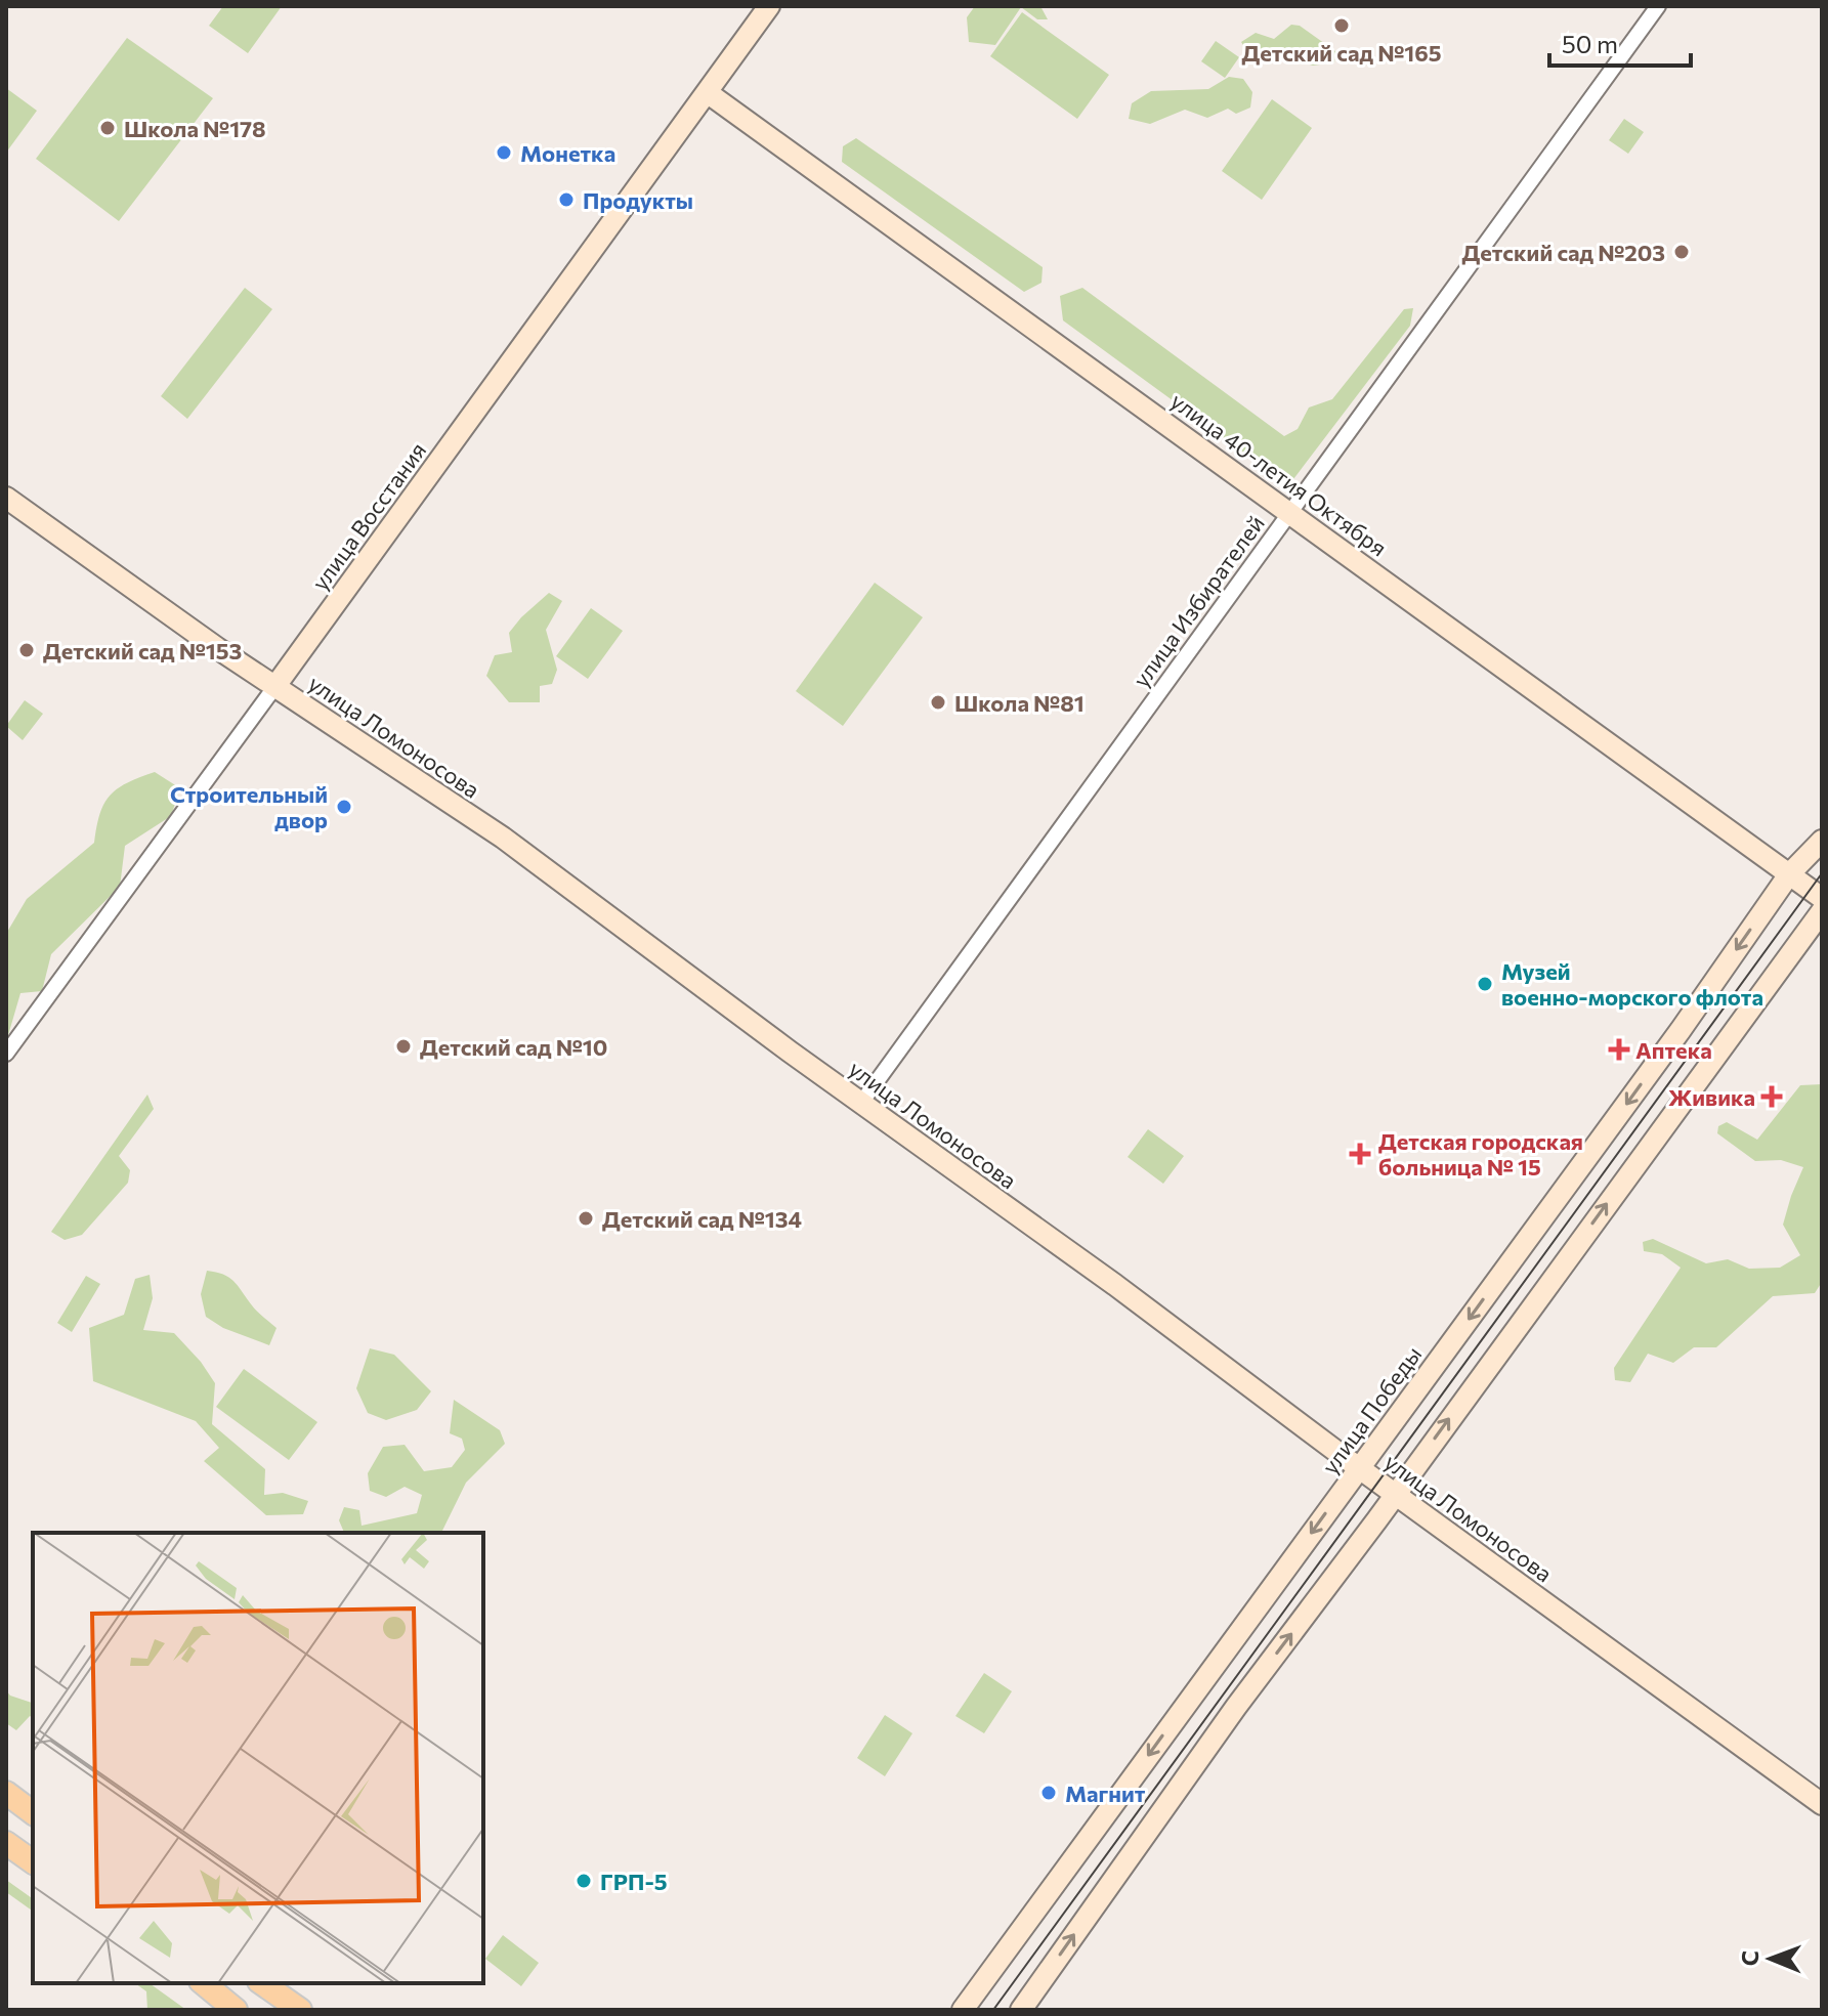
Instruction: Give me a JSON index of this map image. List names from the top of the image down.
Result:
{
  "streets": {
    "main road": [
      "улица 40-летия Октября",
      "улица Восстания",
      "улица Ломоносова",
      "улица Победы"
    ],
    "street": ["улица Избирателей"]
  },
  "crossings": [
    ["улица 40-летия Октября", "улица Восстания"],
    ["улица 40-летия Октября", "улица Избирателей"],
    ["улица 40-летия Октября", "улица Победы"],
    ["улица Восстания", "улица Ломоносова"],
    ["улица Избирателей", "улица Ломоносова"],
    ["улица Ломоносова", "улица Победы"]
  ],
  "places": {
    "other": [
      "Детский сад №165",
      "Школа №178",
      "Монетка",
      "Продукты",
      "Детский сад №203",
      "Детский сад №153",
      "Школа №81",
      "Строительный двор",
      "Музей военно-морского флота",
      "Детский сад №10",
      "Детский сад №134",
      "Магнит",
      "ГРП-5"
    ],
    "health": ["Аптека", "Живика", "Детская городская больница № 15"]
  },
  "scale_bar": "50 m",
  "north": "left"
}
